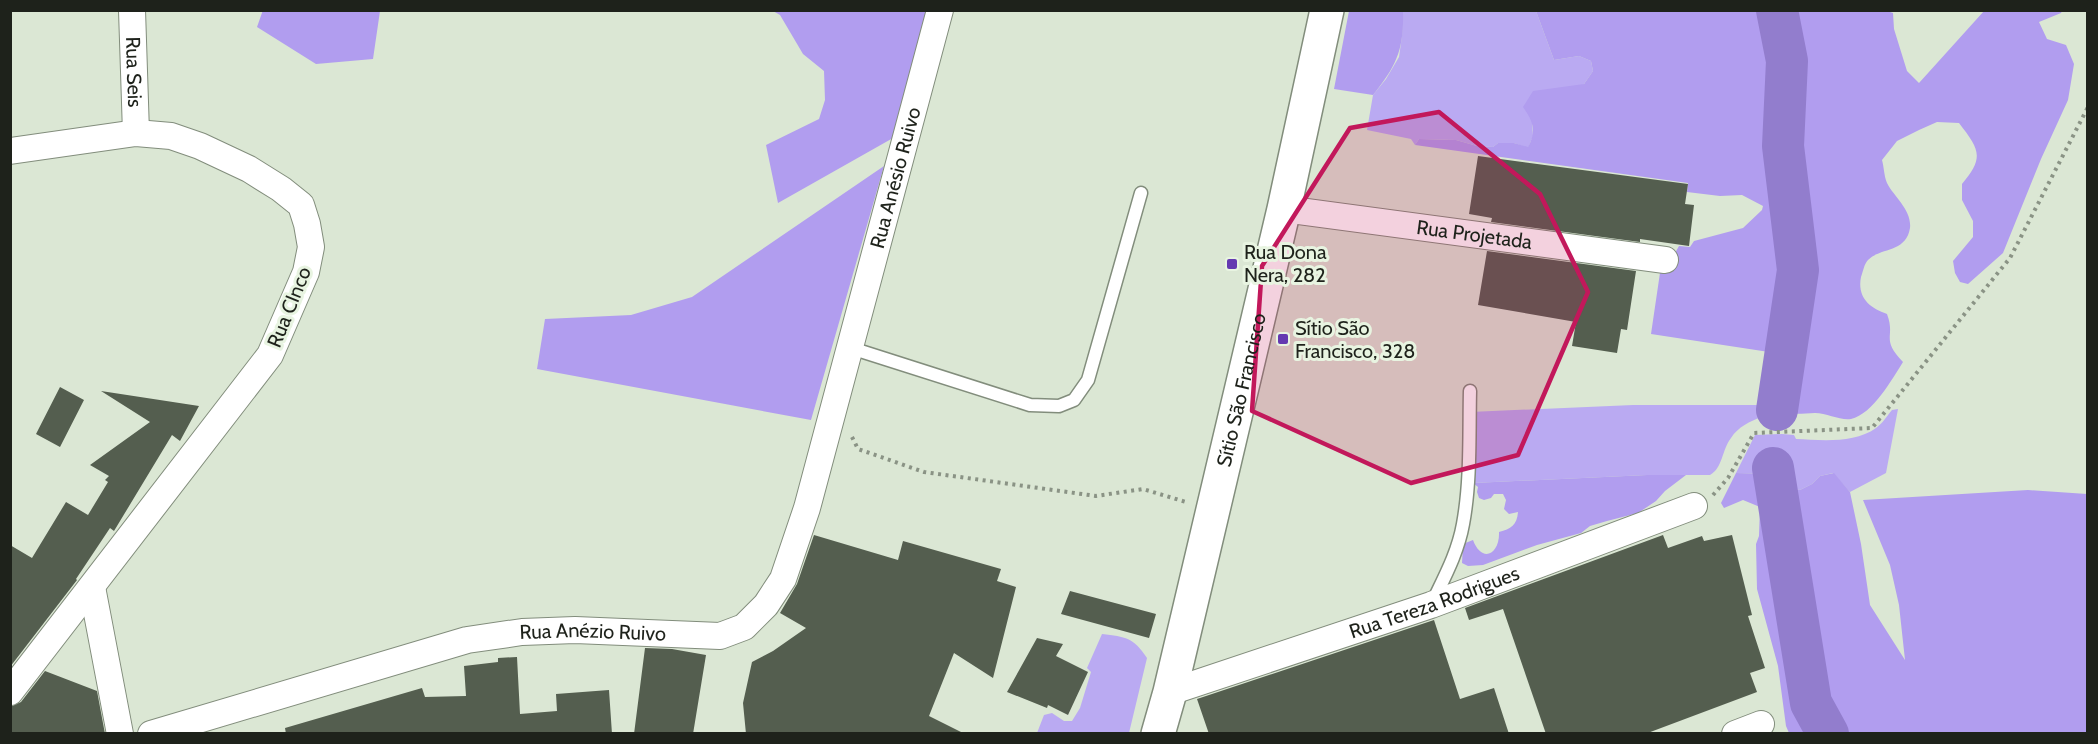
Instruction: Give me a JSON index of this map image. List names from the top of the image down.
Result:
{
  "streets": {
    "street": [
      "Rua Seis",
      "Rua Anésio Ruivo",
      "Rua Projetada",
      "Rua CInco",
      "Sítio São Francisco",
      "Rua Tereza Rodrigues",
      "Rua Anézio Ruivo"
    ]
  },
  "crossings": [
    ["Rua Seis", "Rua CInco"],
    ["Rua Anésio Ruivo", "Rua Anézio Ruivo"],
    ["Rua Projetada", "Sítio São Francisco"],
    ["Sítio São Francisco", "Rua Tereza Rodrigues"]
  ],
  "places": {
    "transit": ["Rua Dona Nera, 282", "Sítio São Francisco, 328"]
  }
}
